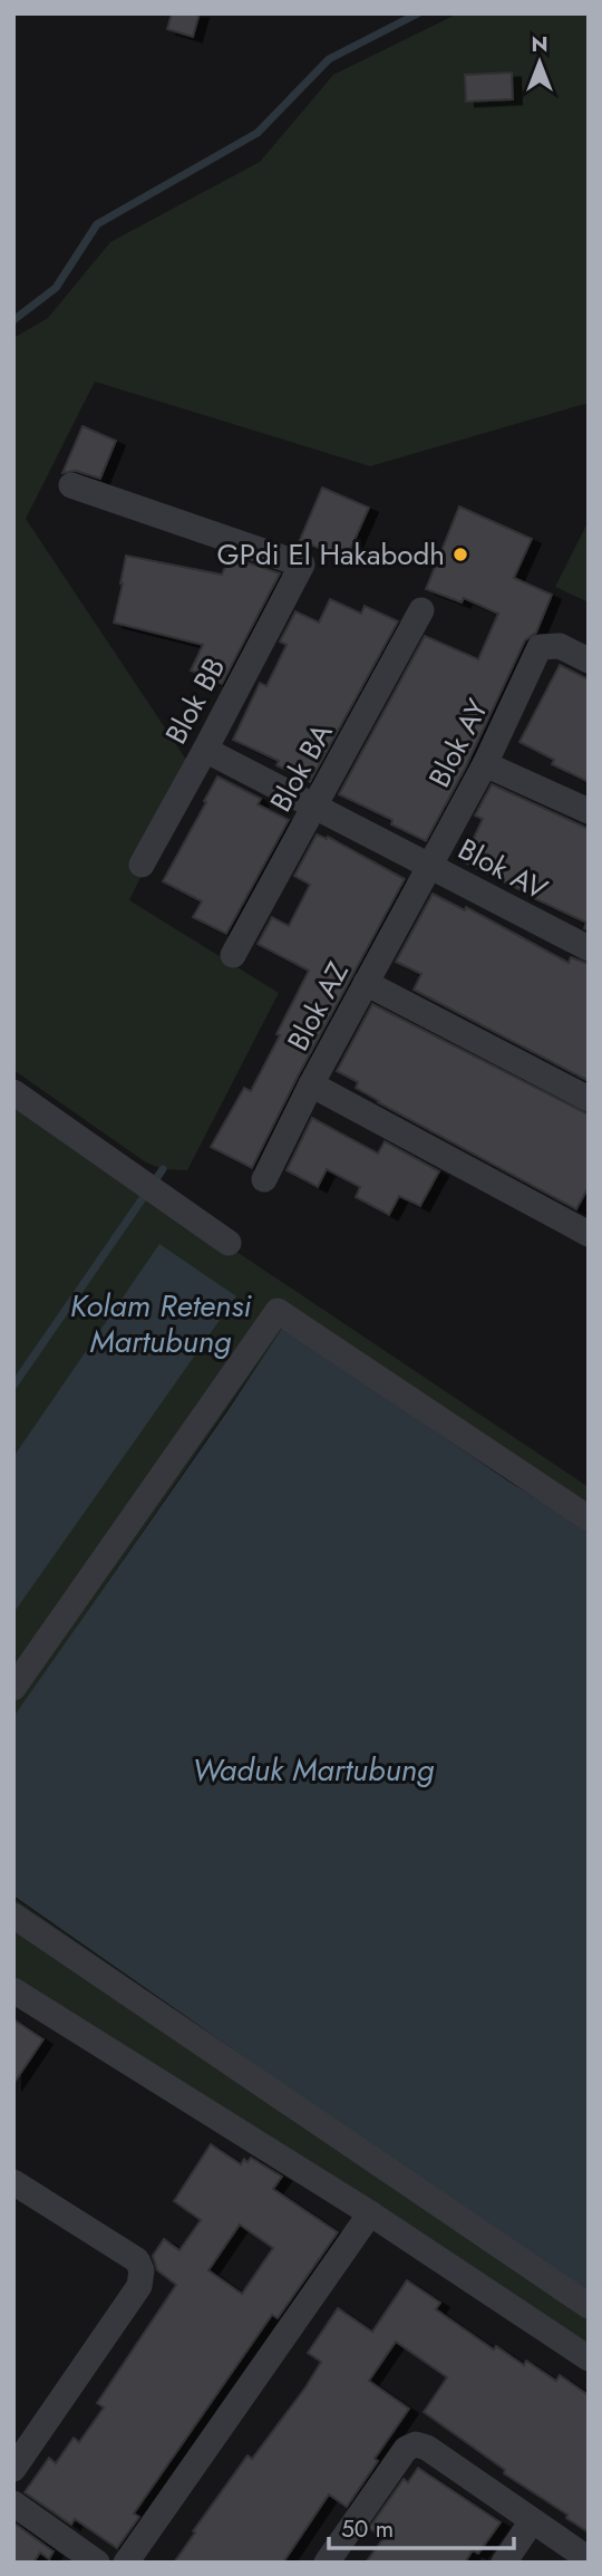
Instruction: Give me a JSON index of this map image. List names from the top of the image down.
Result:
{
  "streets": {
    "street": [
      "Blok BB",
      "Blok AY",
      "Blok BA",
      "Blok AV",
      "Blok AZ"
    ]
  },
  "crossings": [
    ["Blok BB", "Blok AV"],
    ["Blok AY", "Blok AV"],
    ["Blok AY", "Blok AZ"],
    ["Blok BA", "Blok AV"],
    ["Blok AV", "Blok AZ"]
  ],
  "water": ["Kolam Retensi Martubung", "Waduk Martubung"],
  "places": ["GPdi El Hakabodh"],
  "scale_bar": "50 m",
  "north": "top"
}
